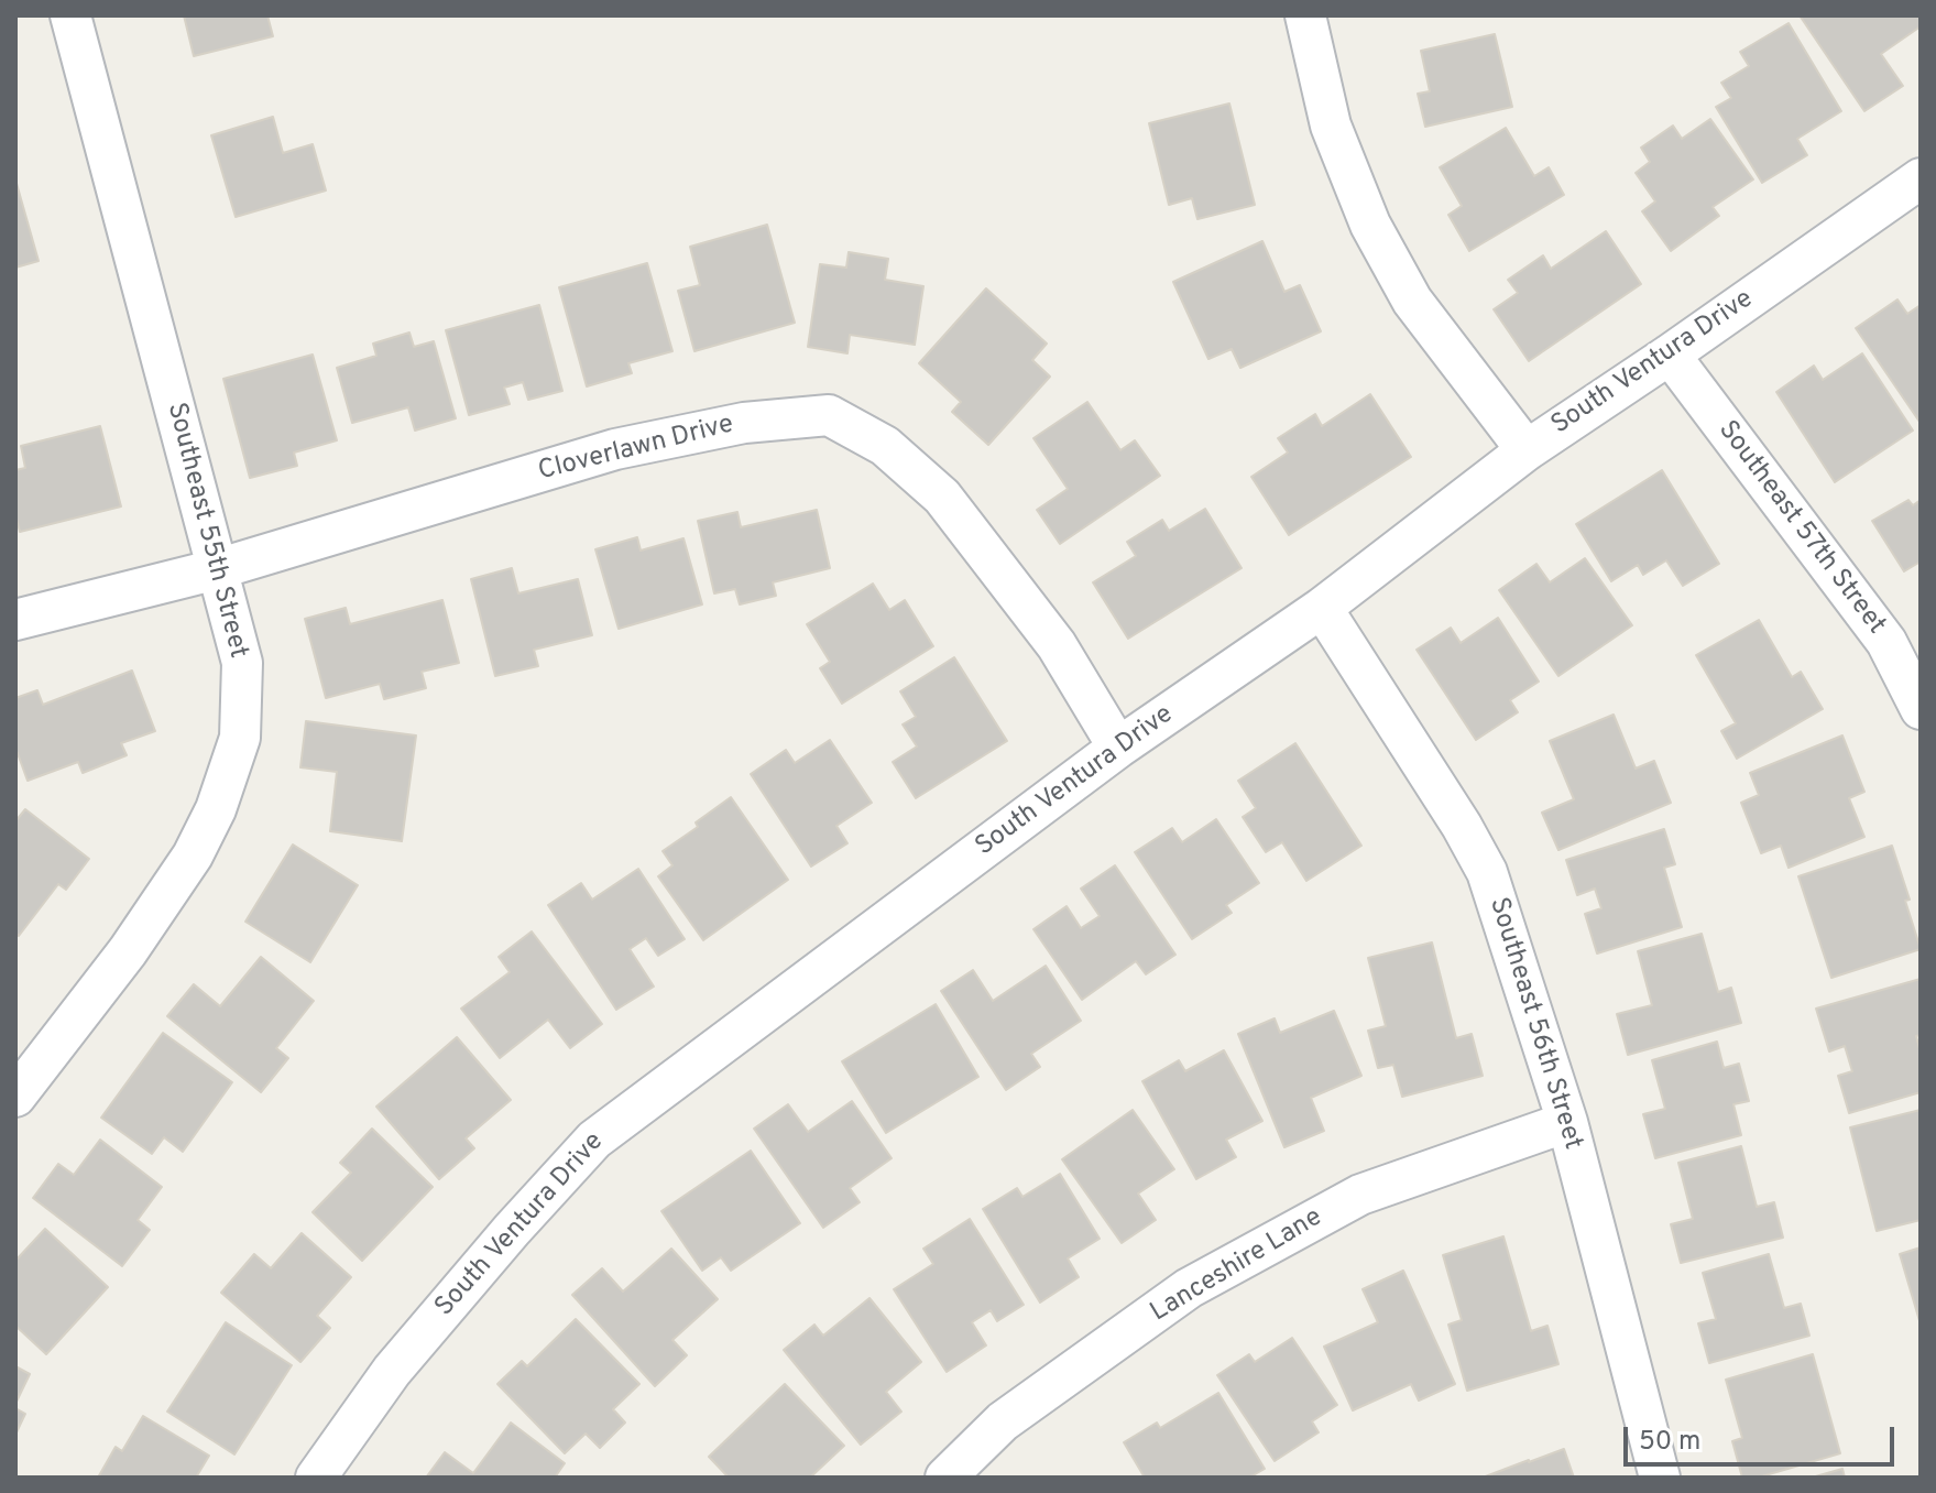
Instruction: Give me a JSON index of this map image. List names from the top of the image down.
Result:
{
  "streets": {
    "street": [
      "South Ventura Drive",
      "Cloverlawn Drive",
      "Southeast 57th Street",
      "Southeast 55th Street",
      "Southeast 56th Street",
      "Lanceshire Lane"
    ]
  },
  "crossings": [
    ["South Ventura Drive", "Cloverlawn Drive"],
    ["South Ventura Drive", "Southeast 57th Street"],
    ["South Ventura Drive", "Southeast 56th Street"],
    ["Cloverlawn Drive", "Southeast 55th Street"],
    ["Southeast 56th Street", "Lanceshire Lane"]
  ],
  "scale_bar": "50 m"
}
